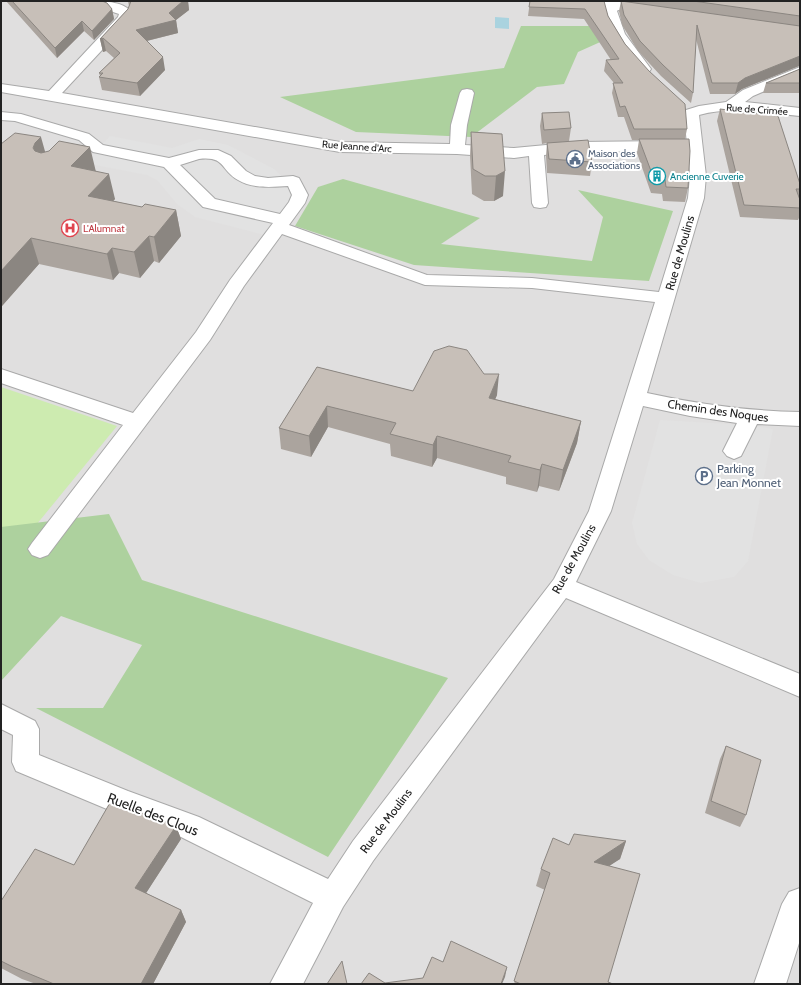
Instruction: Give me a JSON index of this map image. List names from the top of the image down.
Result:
{
  "streets": {
    "street": [
      "Rue de Crimée",
      "Rue Jeanne d'Arc",
      "Rue de Moulins",
      "Chemin des Noques",
      "Ruelle des Clous"
    ]
  },
  "crossings": [
    ["Rue de Crimée", "Rue de Moulins"],
    ["Rue Jeanne d'Arc", "Rue de Moulins"],
    ["Rue de Moulins", "Chemin des Noques"],
    ["Rue de Moulins", "Ruelle des Clous"]
  ],
  "places": {
    "public building": ["Maison des Associations"],
    "building": ["Ancienne Cuverie"],
    "hospital": ["L'Alumnat"],
    "parking": ["Parking Jean Monnet"]
  }
}
